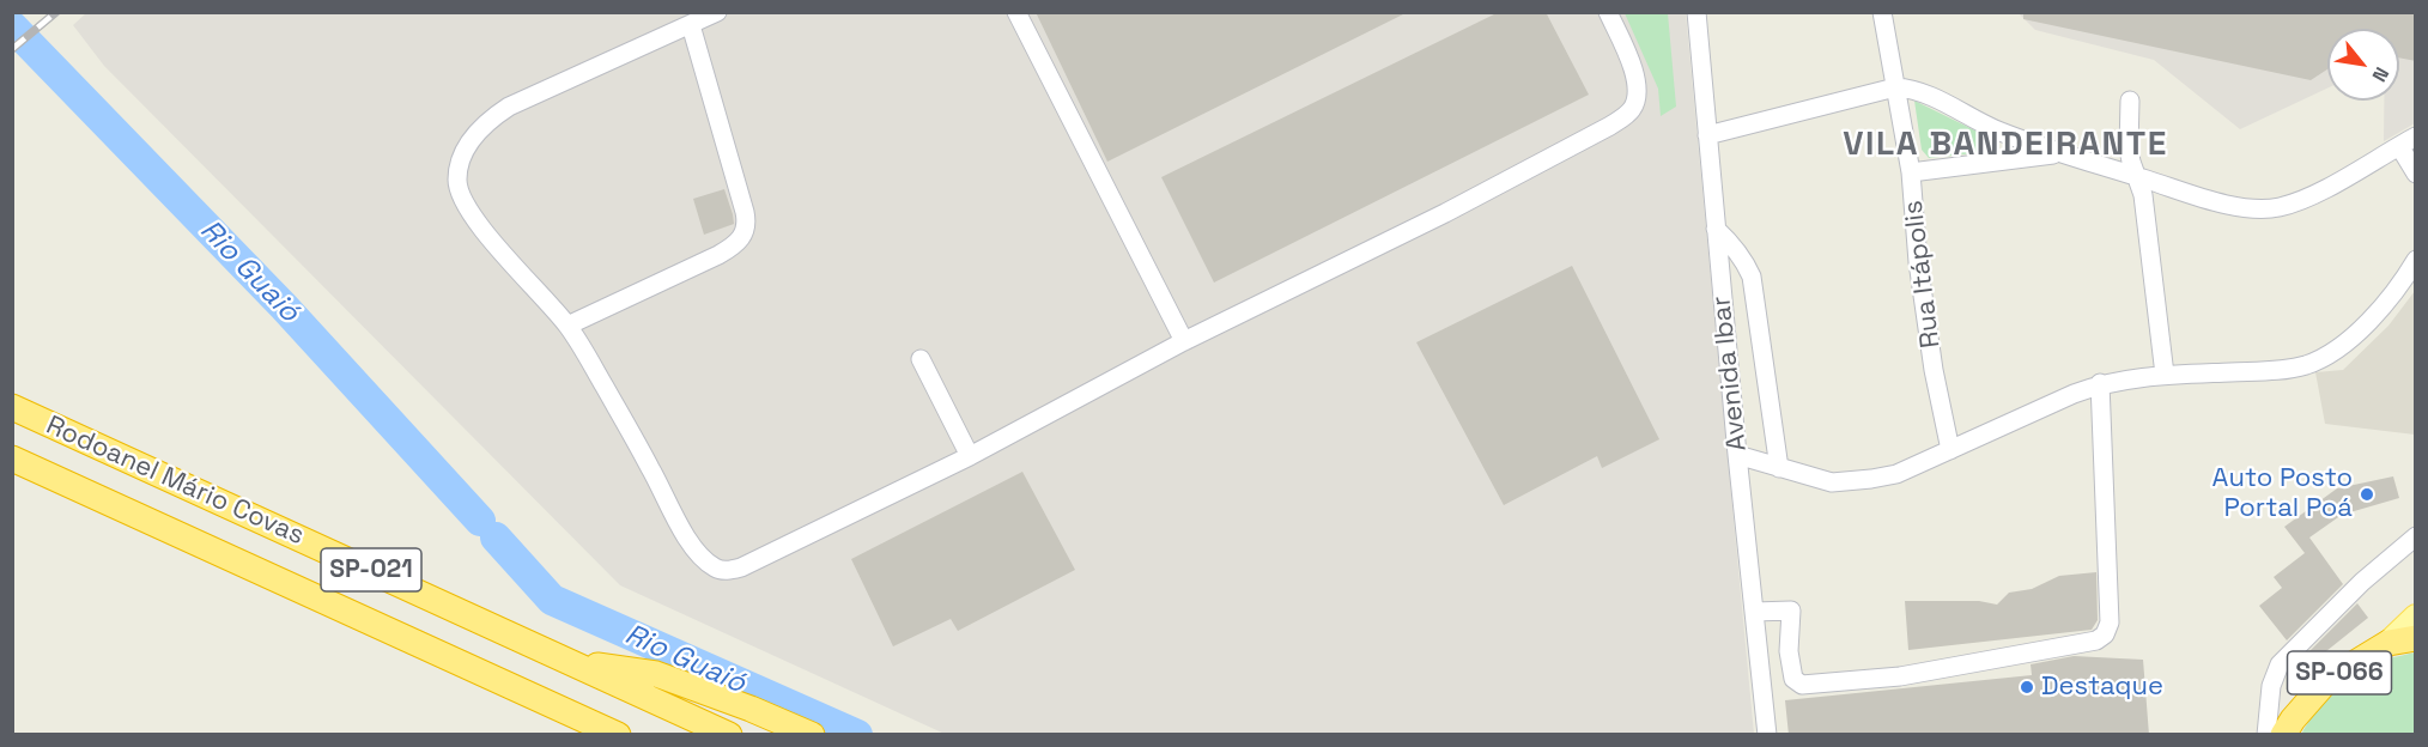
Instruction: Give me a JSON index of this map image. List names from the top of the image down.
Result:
{
  "streets": {
    "highway": ["Rodoanel Mário Covas", "SP-021", "SP-066"],
    "street": ["Rua Itápolis", "Avenida Ibar"]
  },
  "districts": ["VILA BANDEIRANTE"],
  "water": ["Rio Guaió"],
  "places": ["Auto Posto Portal Poá", "Destaque"],
  "north": "bottom right"
}
